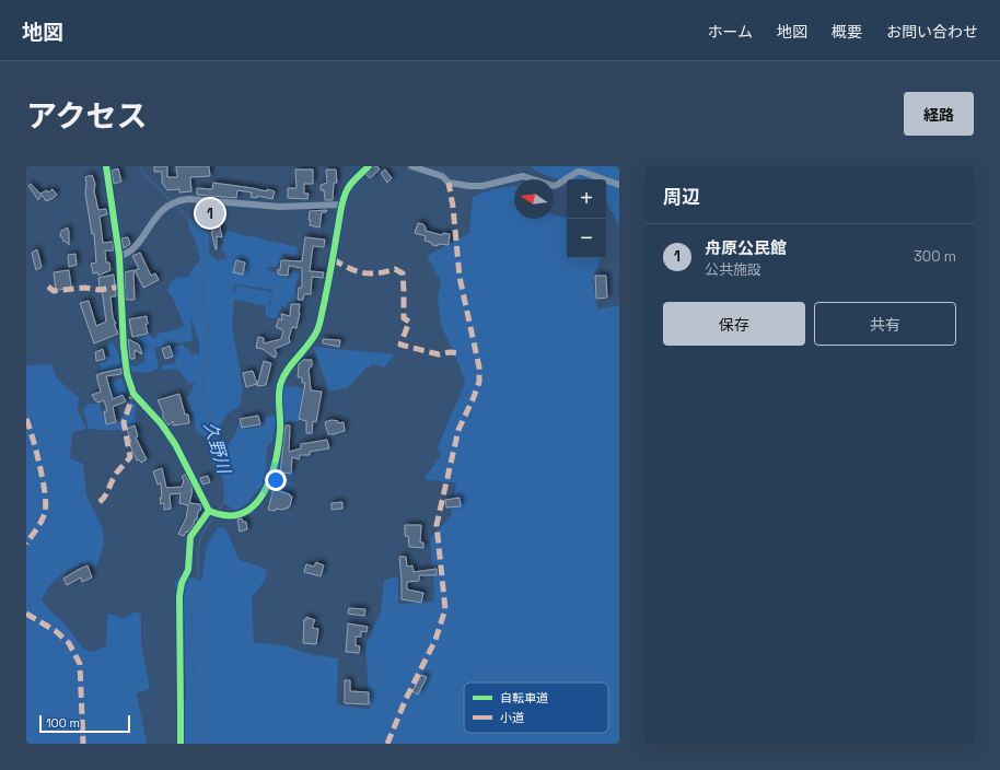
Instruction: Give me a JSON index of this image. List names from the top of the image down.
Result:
{
  "water": ["久野川"],
  "legend": ["自転車道", "小道"],
  "scale_bar": "100 m",
  "north": "left",
  "page": {
    "header": "地図",
    "nav": [
      "ホーム",
      "地図",
      "概要",
      "お問い合わせ"
    ],
    "title": "アクセス",
    "buttons": [
      "経路",
      ["保存", "共有"]
    ],
    "heading": "周辺",
    "map_buttons": ["+", "−"],
    "pins": "1",
    "list": [
      {
        "mark": "1",
        "name": "舟原公民館",
        "note": "公共施設",
        "value": "300 m"
      }
    ],
    "scale": "100 m"
  }
}
